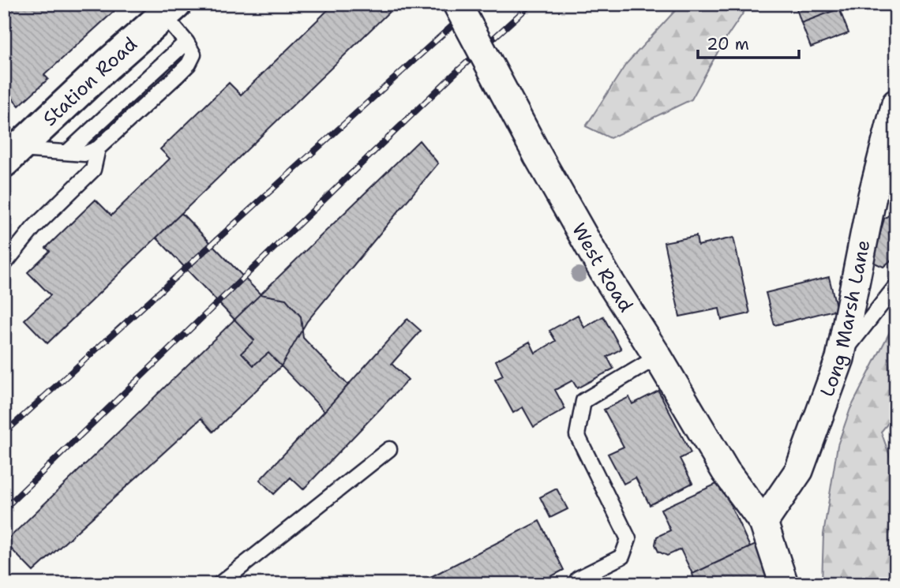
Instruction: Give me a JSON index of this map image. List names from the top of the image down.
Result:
{
  "streets": {
    "street": ["Station Road", "West Road", "Long Marsh Lane"]
  },
  "crossings": [
    ["West Road", "Long Marsh Lane"]
  ],
  "scale_bar": "20 m"
}
